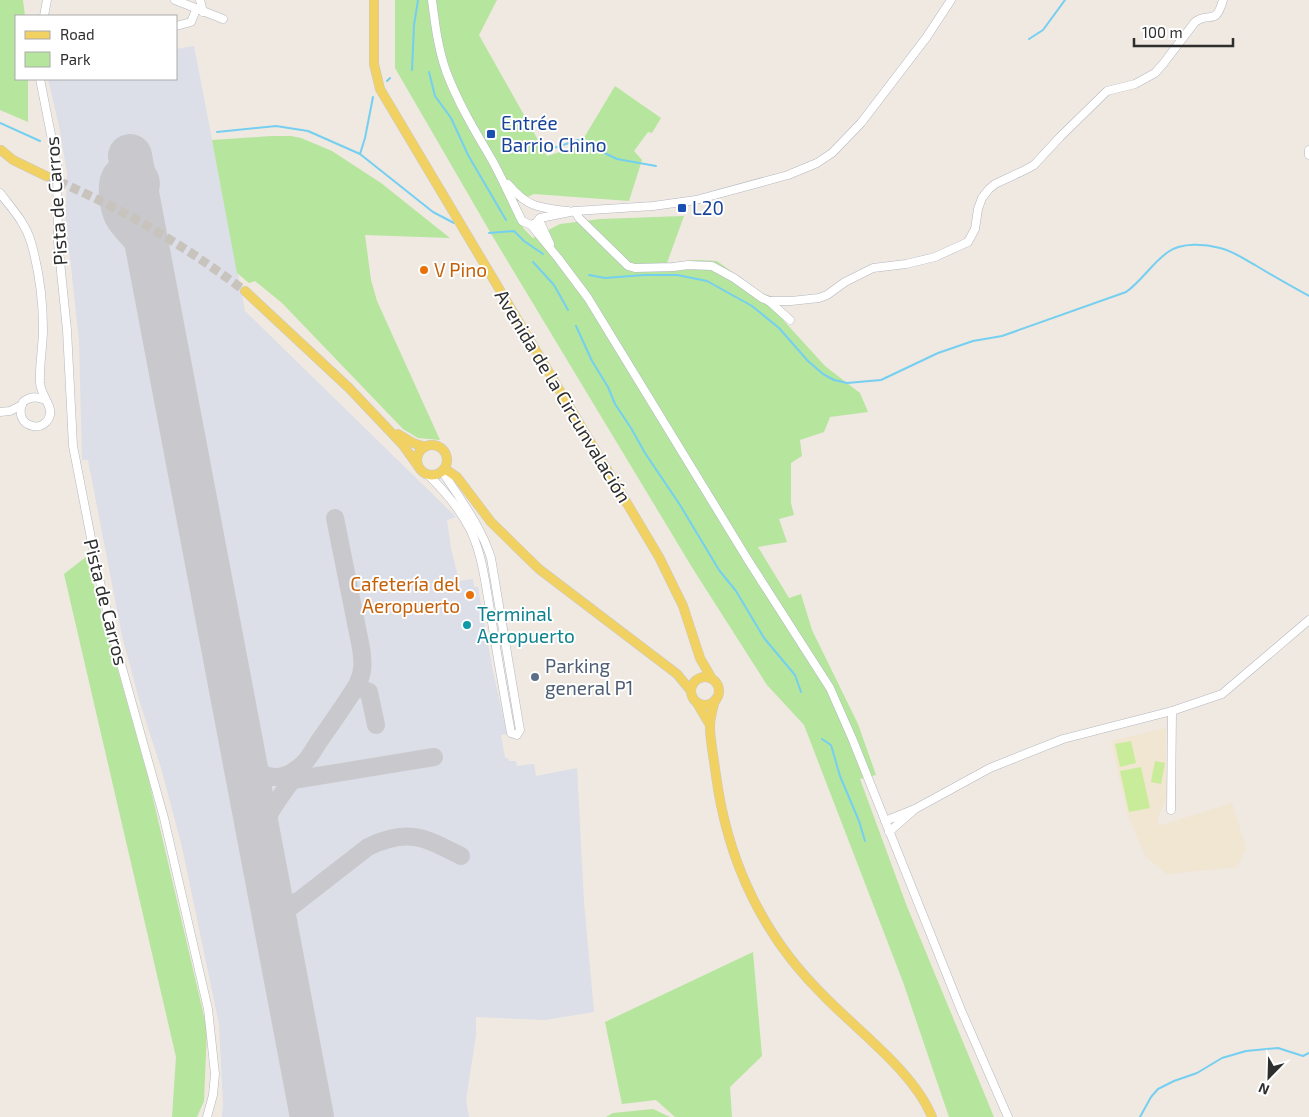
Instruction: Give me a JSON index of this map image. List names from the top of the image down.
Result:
{
  "streets": {
    "main road": ["Avenida de la Circunvalación"],
    "street": ["Pista de Carros"]
  },
  "places": {
    "transit": ["Entrée Barrio Chino", "L20"],
    "other": [
      "V Pino",
      "Cafetería del Aeropuerto",
      "Terminal Aeropuerto",
      "Parking general P1"
    ]
  },
  "legend": ["Road", "Park"],
  "scale_bar": "100 m",
  "north": "bottom left"
}
